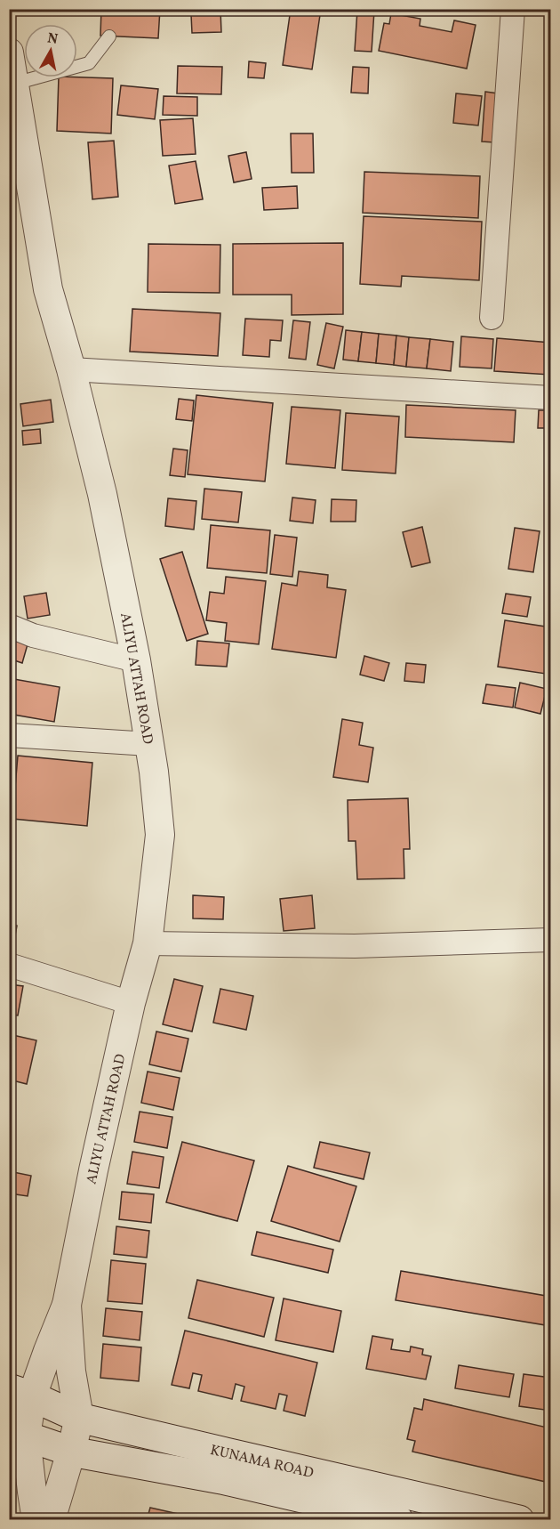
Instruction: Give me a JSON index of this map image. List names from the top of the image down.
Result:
{
  "streets": {
    "main road": ["KUNAMA ROAD"],
    "street": ["ALIYU ATTAH ROAD"]
  },
  "crossings": [
    ["ALIYU ATTAH ROAD", "KUNAMA ROAD"]
  ],
  "north": "top"
}
